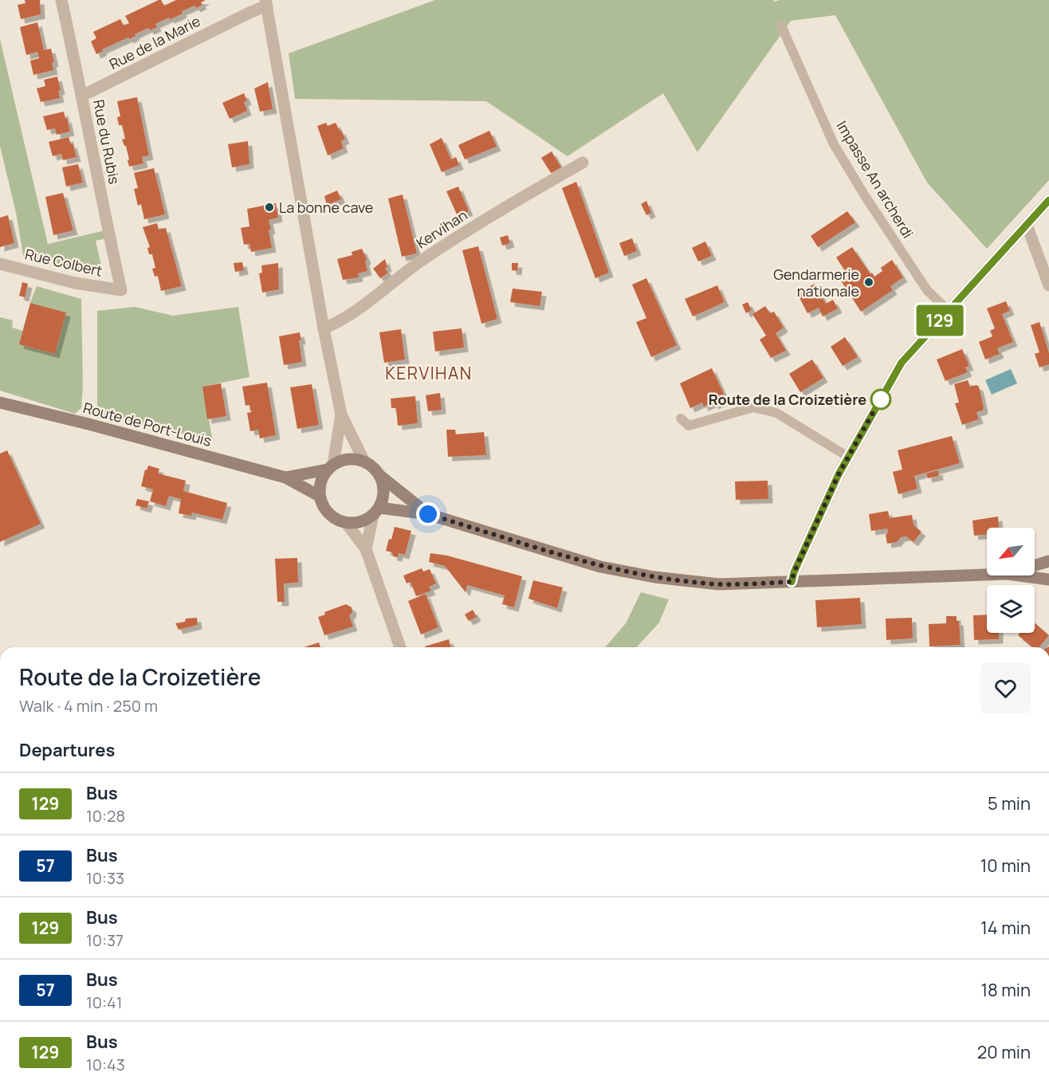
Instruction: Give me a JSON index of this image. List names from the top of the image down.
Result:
{
  "streets": {
    "main road": ["Route de Port-Louis"],
    "street": [
      "Rue de la Marie",
      "Rue du Rubis",
      "Kervihan",
      "Rue Colbert"
    ],
    "lane": ["Impasse An archerdi"]
  },
  "crossings": [
    ["Rue de la Marie", "Rue du Rubis"],
    ["Rue du Rubis", "Rue Colbert"]
  ],
  "districts": ["KERVIHAN"],
  "places": ["La bonne cave", "Gendarmerie nationale", "Route de la Croizetière"],
  "lines": ["bus line 129"],
  "north": "bottom left",
  "page": {
    "on_map": "129",
    "heading": [
      ["Route de la Croizetière", "Walk · 4 min · 250 m"],
      "Departures"
    ],
    "list": [
      {
        "mark": "129",
        "name": "Bus",
        "note": "10:28",
        "value": "5 min"
      },
      {
        "mark": "57",
        "name": "Bus",
        "note": "10:33",
        "value": "10 min"
      },
      {
        "mark": "129",
        "name": "Bus",
        "note": "10:37",
        "value": "14 min"
      },
      {
        "mark": "57",
        "name": "Bus",
        "note": "10:41",
        "value": "18 min"
      },
      {
        "mark": "129",
        "name": "Bus",
        "note": "10:43",
        "value": "20 min"
      }
    ]
  }
}
